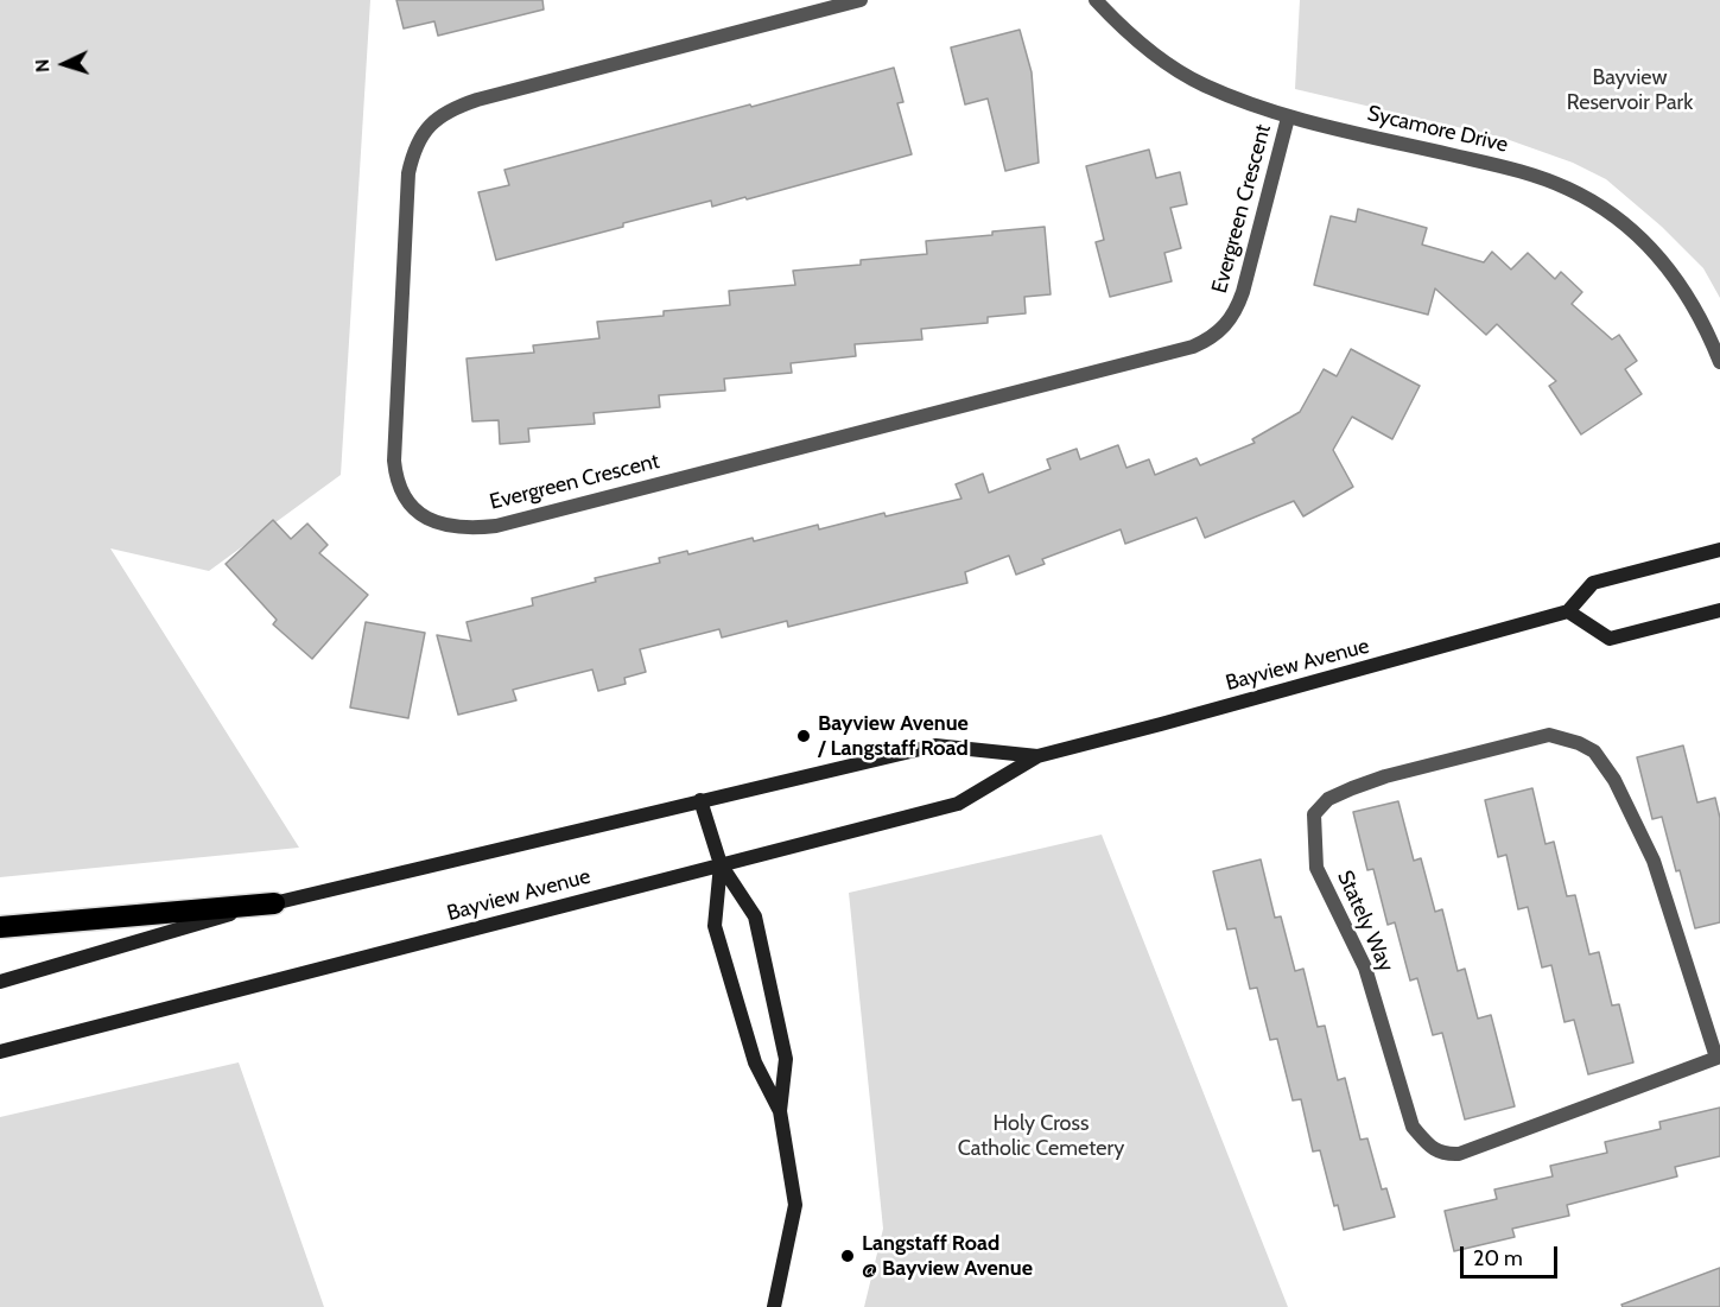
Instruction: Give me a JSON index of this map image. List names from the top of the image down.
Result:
{
  "streets": {
    "main road": ["Bayview Avenue"],
    "street": ["Sycamore Drive", "Evergreen Crescent", "Stately Way"]
  },
  "crossings": [
    ["Sycamore Drive", "Evergreen Crescent"]
  ],
  "parks": ["Bayview Reservoir Park", "Holy Cross Catholic Cemetery"],
  "places": ["Bayview Avenue / Langstaff Road", "Langstaff Road @ Bayview Avenue"],
  "scale_bar": "20 m",
  "north": "left"
}
